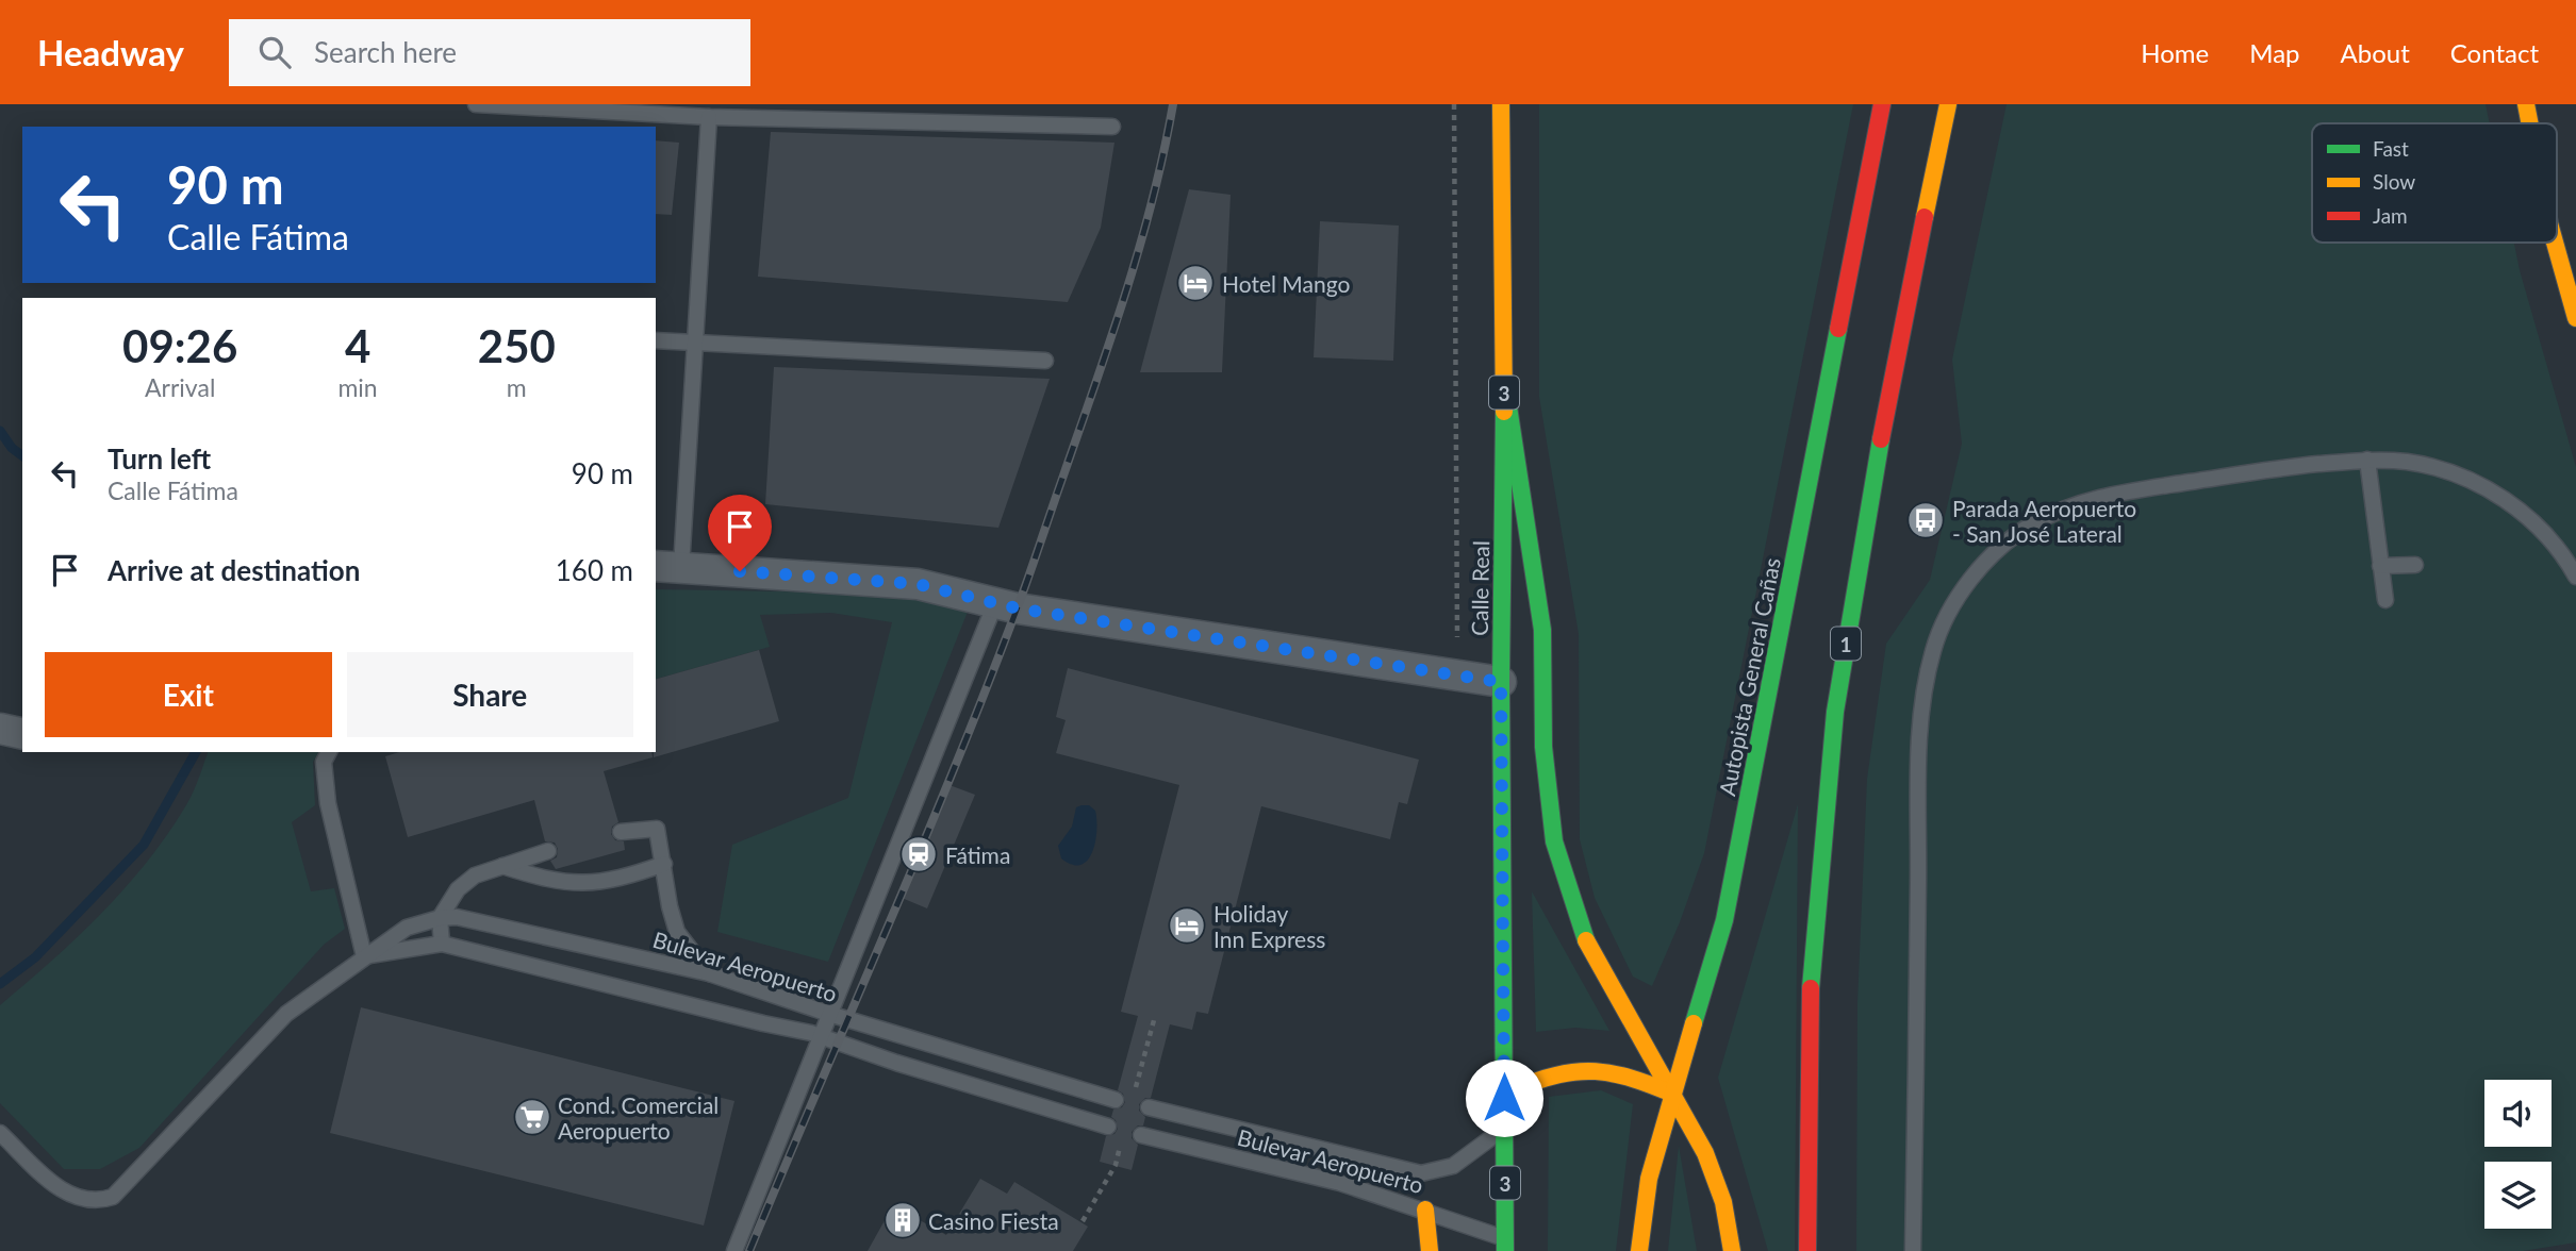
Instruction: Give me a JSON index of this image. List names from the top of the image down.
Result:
{
  "streets": {
    "main road": [
      "3",
      "Calle Real",
      "1",
      "Autopista General Cañas"
    ],
    "lane": ["Bulevar Aeropuerto"]
  },
  "crossings": [
    ["Calle Real", "Bulevar Aeropuerto"]
  ],
  "places": {
    "hotel": ["Hotel Mango", "Holiday Inn Express"],
    "bus stop": ["Parada Aeropuerto - San José Lateral"],
    "station": ["Fátima"],
    "supermarket": ["Cond. Comercial Aeropuerto"],
    "building": ["Casino Fiesta"]
  },
  "legend": ["Fast", "Slow", "Jam"],
  "page": {
    "header": "Headway",
    "search": "Search here",
    "nav": [
      "Home",
      "Map",
      "About",
      "Contact"
    ],
    "turn": ["90 m", "Calle Fátima"],
    "eta": [
      "09:26",
      "Arrival",
      "4",
      "min",
      "250",
      "m"
    ],
    "list": [
      {
        "name": "Turn left",
        "note": "Calle Fátima",
        "value": "90 m"
      },
      {
        "name": "Arrive at destination",
        "value": "160 m"
      }
    ],
    "buttons": ["Exit", "Share"]
  }
}
